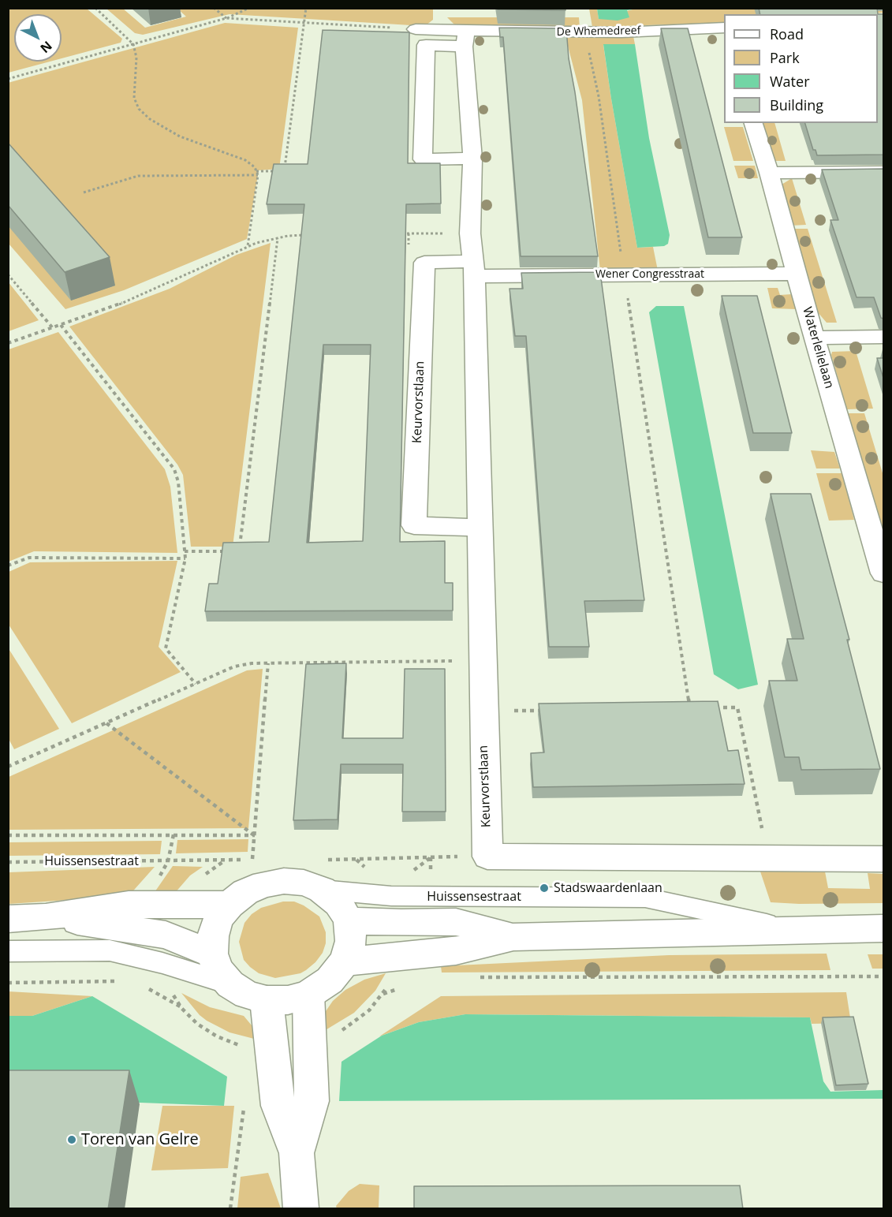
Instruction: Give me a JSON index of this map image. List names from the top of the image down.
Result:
{
  "streets": {
    "street": [
      "De Whemedreef",
      "Wener Congresstraat",
      "Waterlelielaan",
      "Keurvorstlaan",
      "Huissensestraat"
    ]
  },
  "crossings": [
    ["De Whemedreef", "Keurvorstlaan"],
    ["Wener Congresstraat", "Waterlelielaan"],
    ["Wener Congresstraat", "Keurvorstlaan"]
  ],
  "places": ["Stadswaardenlaan", "Toren van Gelre"],
  "legend": [
    "Road",
    "Park",
    "Water",
    "Building"
  ],
  "north": "bottom right"
}
